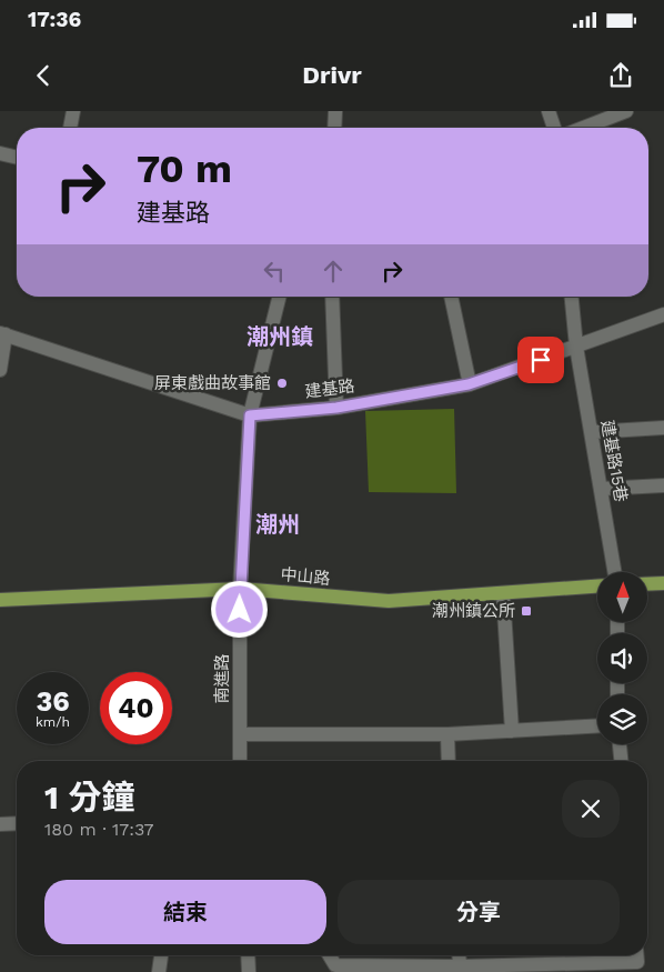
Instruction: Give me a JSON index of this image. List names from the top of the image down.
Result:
{
  "streets": {
    "main road": ["中山路"],
    "street": ["建基路", "建基路15巷", "南進路"]
  },
  "crossings": [
    ["建基路", "建基路15巷"],
    ["建基路", "南進路"],
    ["中山路", "南進路"]
  ],
  "districts": ["潮州鎮", "潮州"],
  "places": {
    "other": ["屏東戲曲故事館"],
    "transit": ["潮州鎮公所"]
  },
  "north": "top",
  "page": {
    "status": "17:36",
    "header": "Drivr",
    "turn": ["70 m", "建基路"],
    "speed": "36 km/h",
    "limit": "40",
    "heading": ["1 分鐘", "180 m · 17:37"],
    "buttons": ["結束", "分享"]
  }
}
